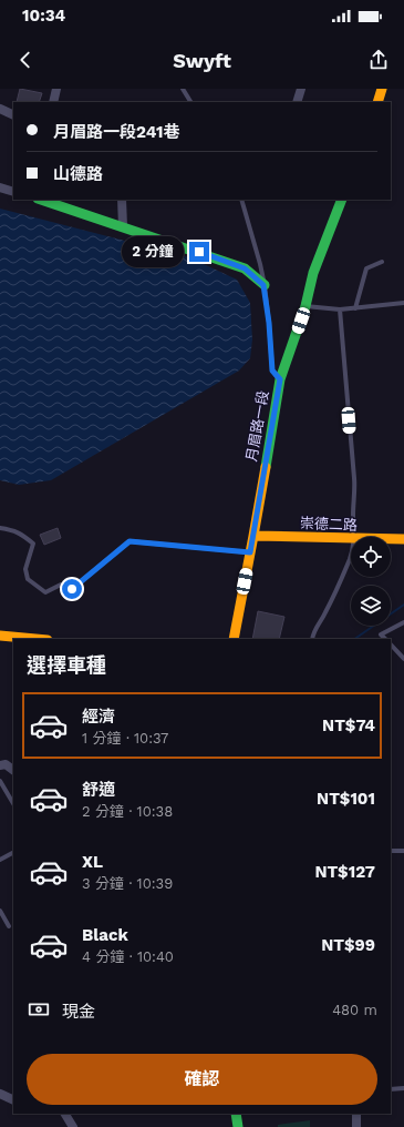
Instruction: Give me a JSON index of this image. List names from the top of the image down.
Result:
{
  "streets": {
    "street": ["月眉路一段", "崇德二路"]
  },
  "crossings": [
    ["月眉路一段", "崇德二路"]
  ],
  "page": {
    "status": "10:34",
    "header": "Swyft",
    "banner": ["月眉路一段241巷", "山德路"],
    "bubble": "2 分鐘",
    "heading": "選擇車種",
    "list": [
      {
        "name": "經濟",
        "note": "1 分鐘 · 10:37",
        "value": "NT$74"
      },
      {
        "name": "舒適",
        "note": "2 分鐘 · 10:38",
        "value": "NT$101"
      },
      {
        "name": "XL",
        "note": "3 分鐘 · 10:39",
        "value": "NT$127"
      },
      {
        "name": "Black",
        "note": "4 分鐘 · 10:40",
        "value": "NT$99"
      }
    ],
    "pay": ["現金", "480 m"],
    "buttons": "確認"
  }
}
